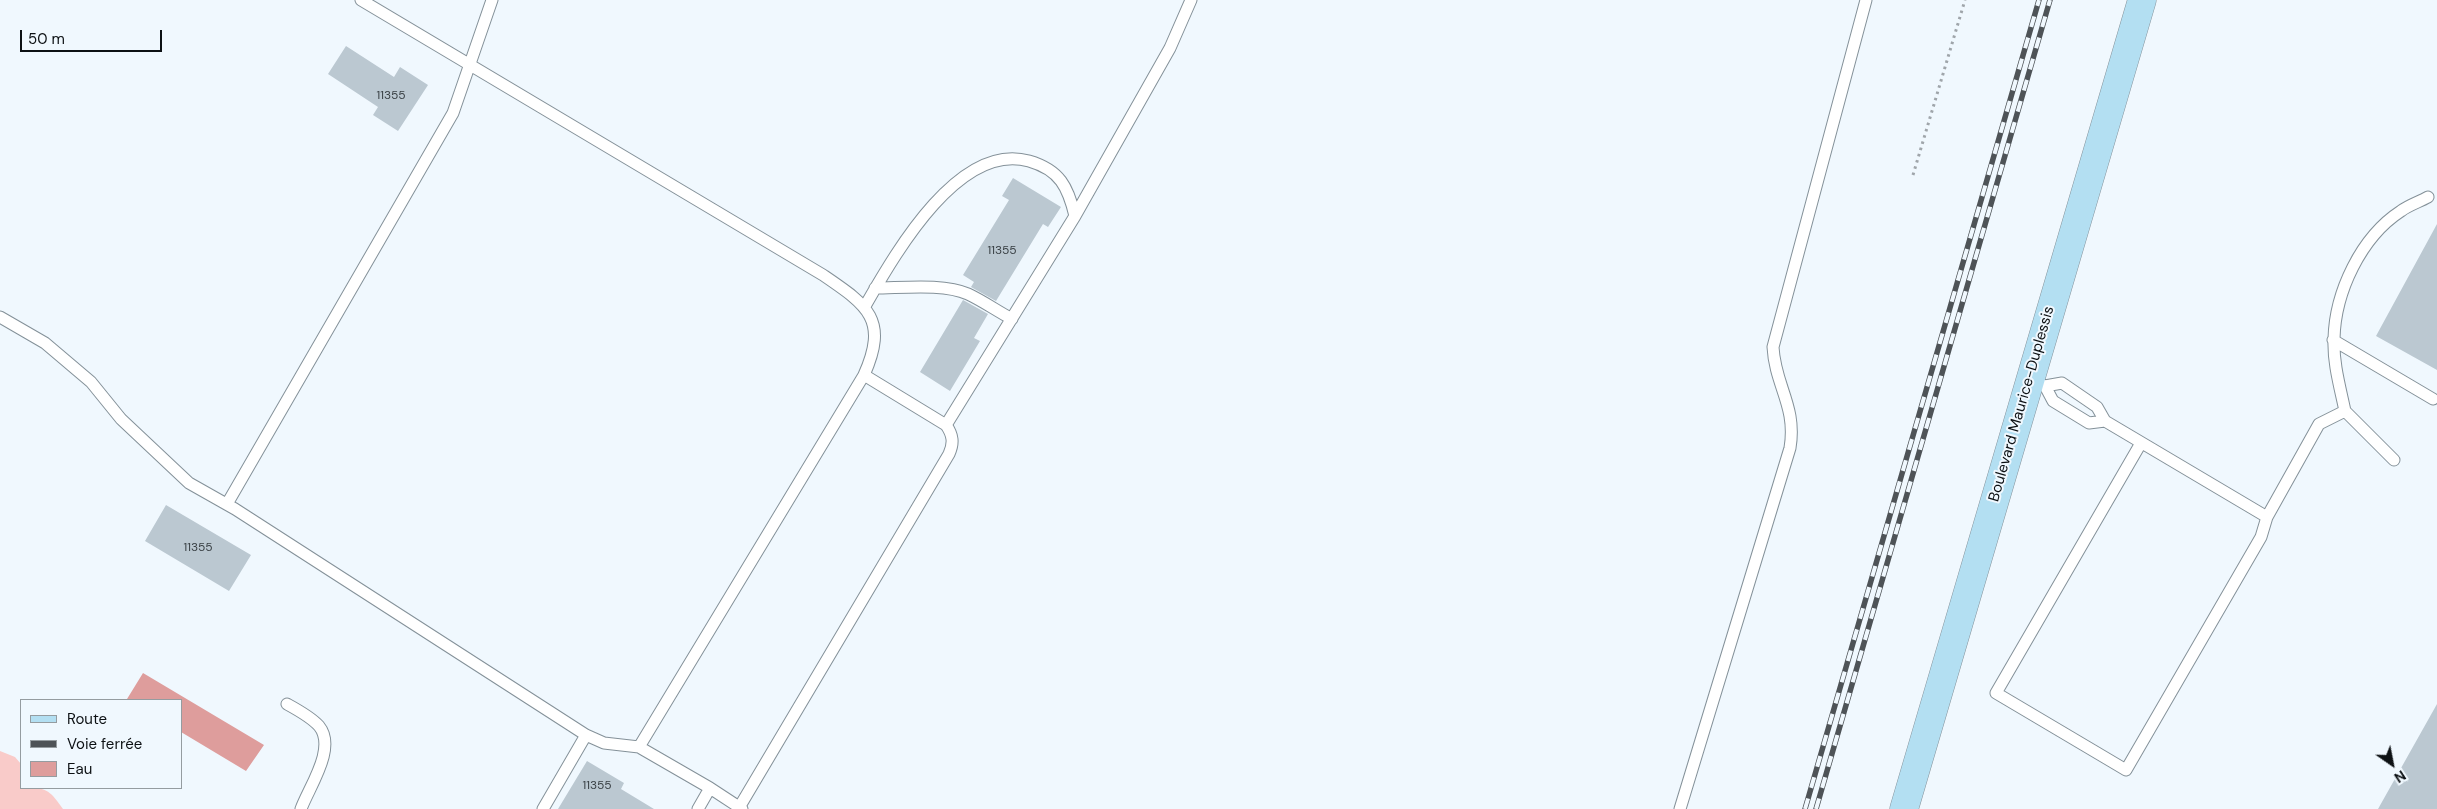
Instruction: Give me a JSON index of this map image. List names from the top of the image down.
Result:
{
  "streets": {
    "street": ["Boulevard Maurice-Duplessis"]
  },
  "house_numbers": [
    "11355",
    "11355",
    "11355",
    "11355"
  ],
  "legend": ["Route", "Voie ferrée", "Eau"],
  "scale_bar": "50 m",
  "north": "bottom right"
}
